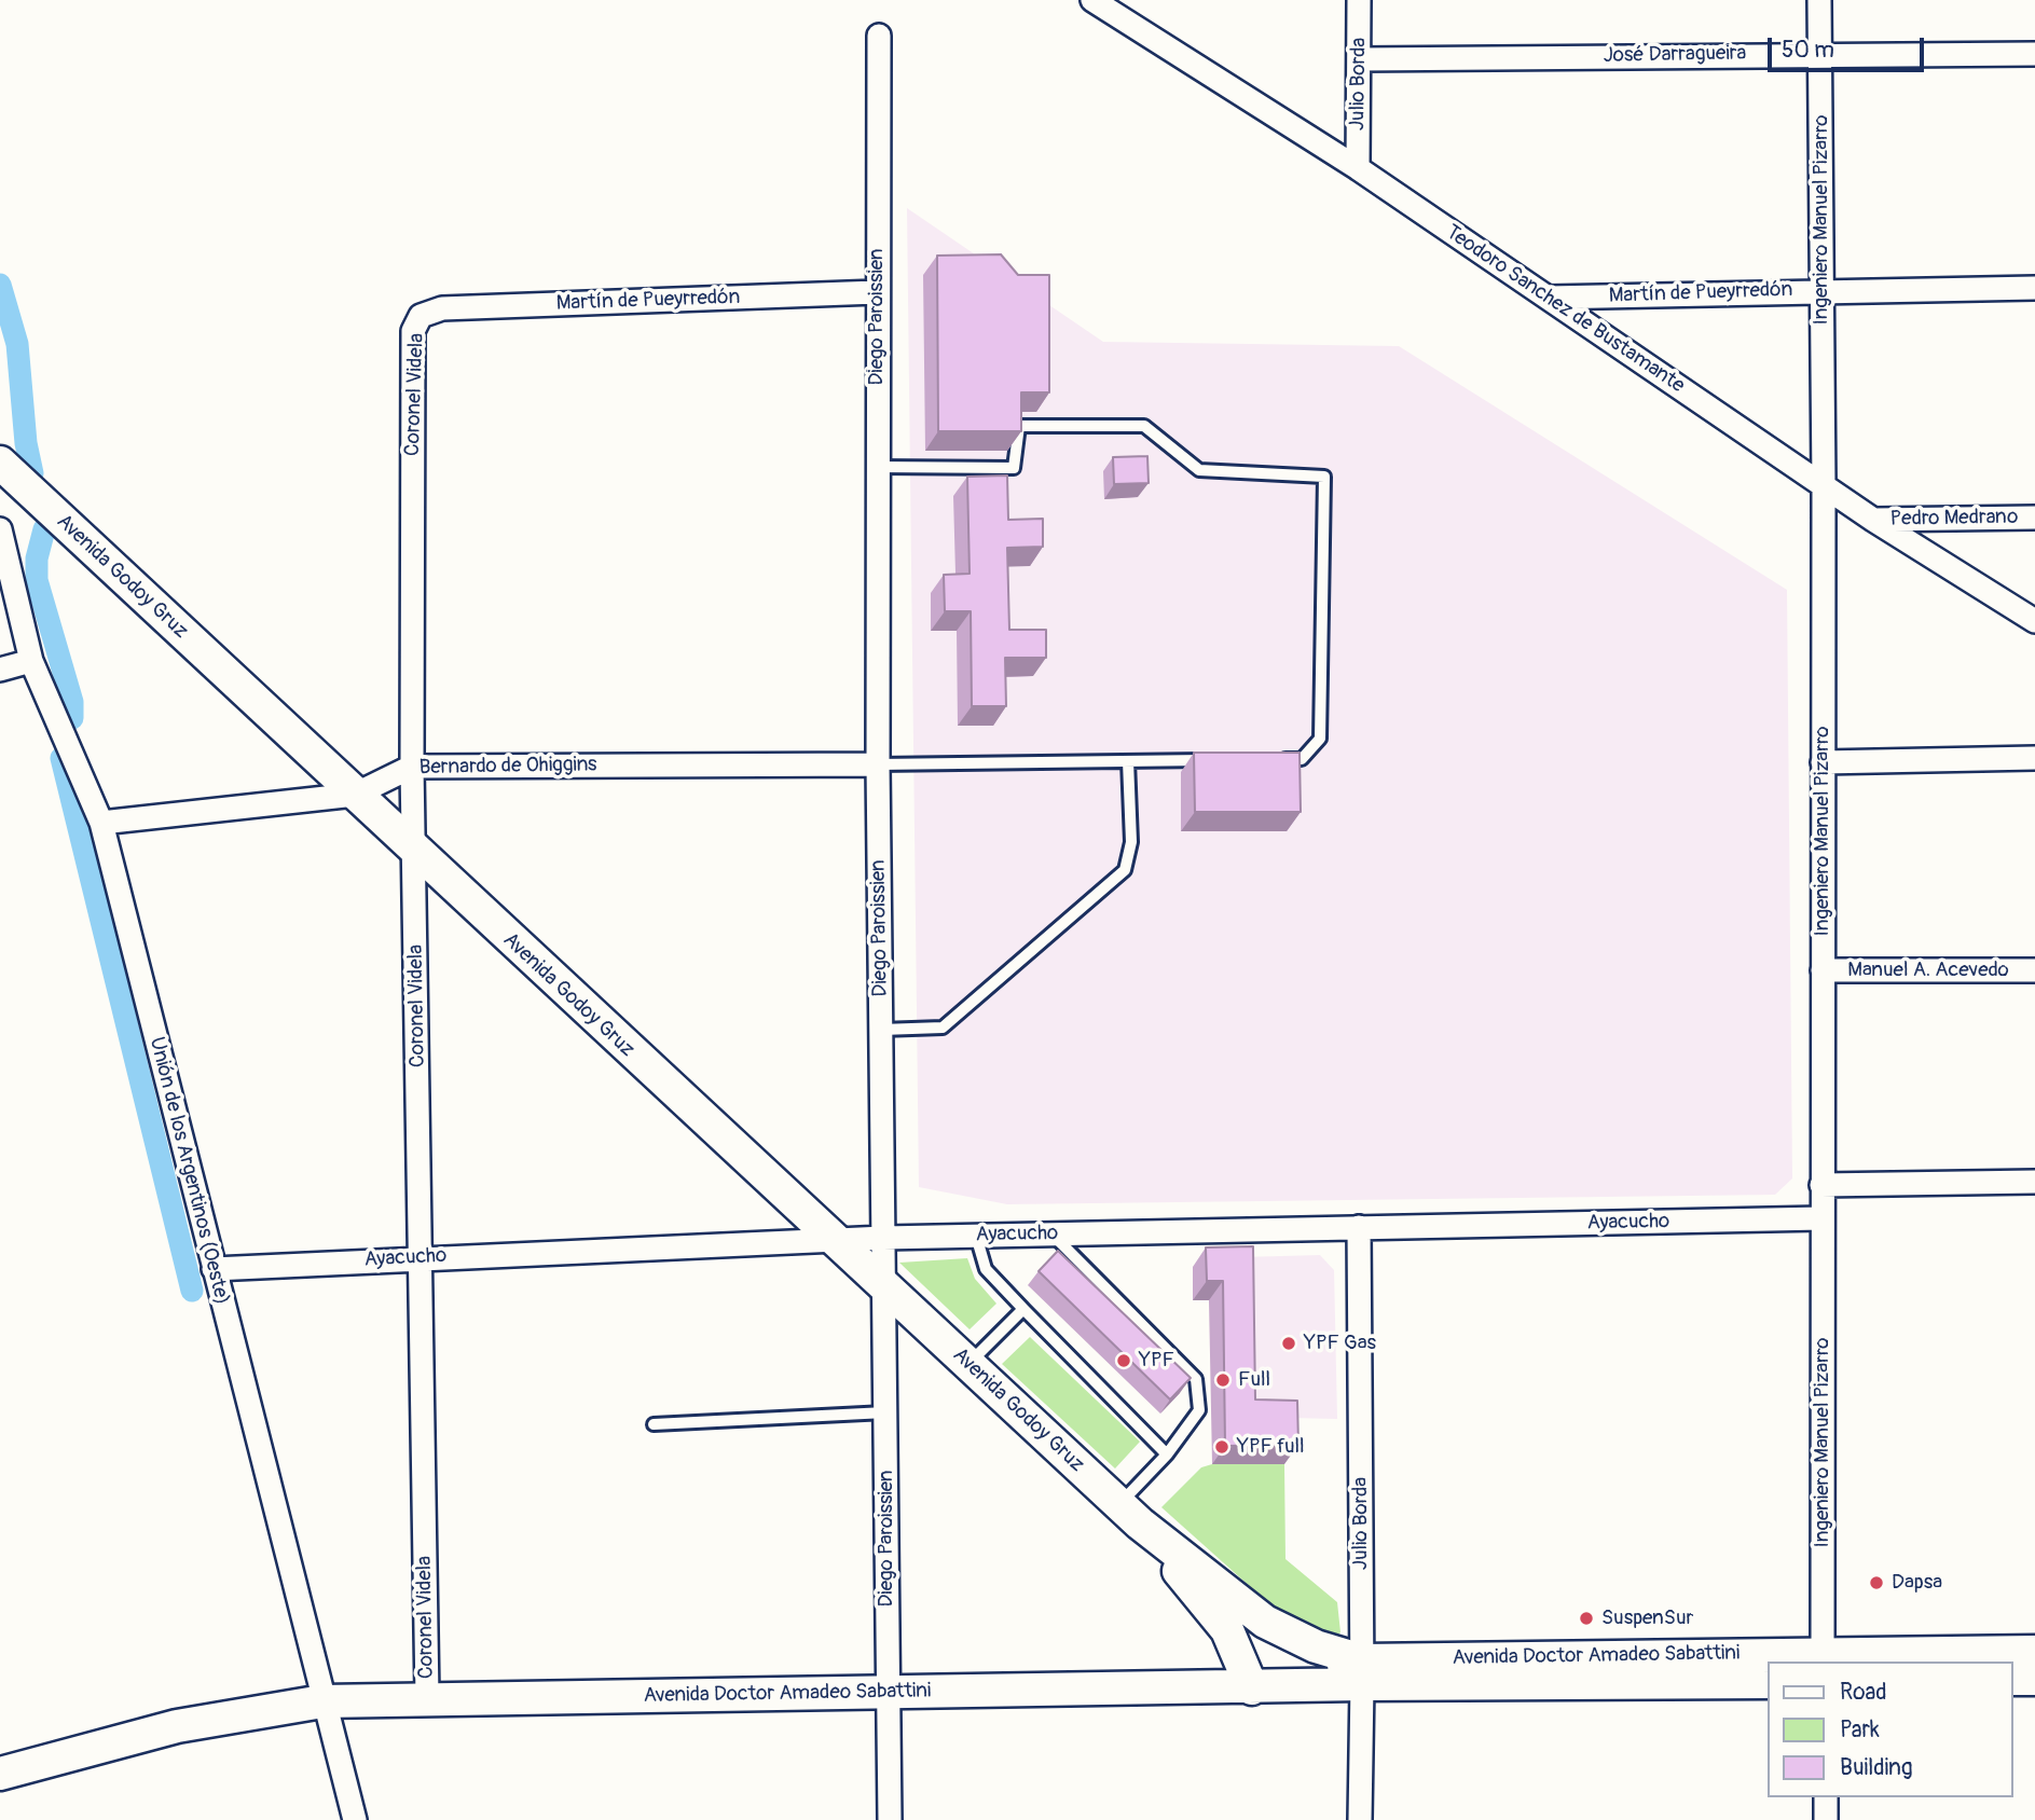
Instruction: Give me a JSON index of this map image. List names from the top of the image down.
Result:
{
  "streets": {
    "main road": ["Avenida Godoy Gruz", "Avenida Doctor Amadeo Sabattini"],
    "street": [
      "José Darragueira",
      "Julio Borda",
      "Ingeniero Manuel Pizarro",
      "Martín de Pueyrredón",
      "Teodoro Sanchez de Bustamante",
      "Diego Paroissien",
      "Coronel Videla",
      "Pedro Medrano",
      "Bernardo de Ohiggins",
      "Manuel A. Acevedo",
      "Unión de los Argentinos (Oeste)",
      "Ayacucho"
    ]
  },
  "crossings": [
    ["José Darragueira", "Julio Borda"],
    ["José Darragueira", "Ingeniero Manuel Pizarro"],
    ["Julio Borda", "Teodoro Sanchez de Bustamante"],
    ["Julio Borda", "Avenida Godoy Gruz"],
    ["Julio Borda", "Ayacucho"],
    ["Julio Borda", "Avenida Doctor Amadeo Sabattini"],
    ["Ingeniero Manuel Pizarro", "Martín de Pueyrredón"],
    ["Ingeniero Manuel Pizarro", "Teodoro Sanchez de Bustamante"],
    ["Ingeniero Manuel Pizarro", "Manuel A. Acevedo"],
    ["Ingeniero Manuel Pizarro", "Ayacucho"],
    ["Ingeniero Manuel Pizarro", "Avenida Doctor Amadeo Sabattini"],
    ["Martín de Pueyrredón", "Teodoro Sanchez de Bustamante"],
    ["Martín de Pueyrredón", "Diego Paroissien"],
    ["Martín de Pueyrredón", "Coronel Videla"],
    ["Teodoro Sanchez de Bustamante", "Pedro Medrano"],
    ["Diego Paroissien", "Avenida Godoy Gruz"],
    ["Diego Paroissien", "Bernardo de Ohiggins"],
    ["Diego Paroissien", "Ayacucho"],
    ["Diego Paroissien", "Avenida Doctor Amadeo Sabattini"],
    ["Coronel Videla", "Avenida Godoy Gruz"],
    ["Coronel Videla", "Bernardo de Ohiggins"],
    ["Coronel Videla", "Ayacucho"],
    ["Coronel Videla", "Avenida Doctor Amadeo Sabattini"],
    ["Avenida Godoy Gruz", "Bernardo de Ohiggins"],
    ["Avenida Godoy Gruz", "Ayacucho"],
    ["Avenida Godoy Gruz", "Avenida Doctor Amadeo Sabattini"],
    ["Bernardo de Ohiggins", "Unión de los Argentinos (Oeste)"],
    ["Unión de los Argentinos (Oeste)", "Ayacucho"],
    ["Unión de los Argentinos (Oeste)", "Avenida Doctor Amadeo Sabattini"]
  ],
  "places": [
    "YPF Gas",
    "YPF",
    "Full",
    "YPF full",
    "Dapsa",
    "SuspenSur"
  ],
  "legend": ["Road", "Park", "Building"],
  "scale_bar": "50 m"
}
